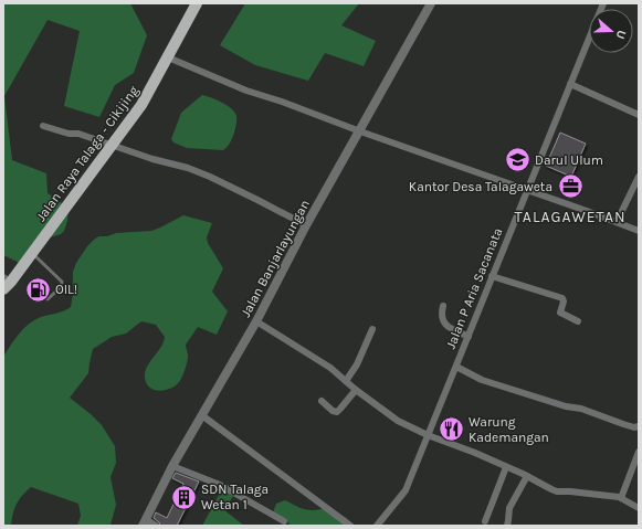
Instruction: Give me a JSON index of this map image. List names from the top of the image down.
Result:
{
  "streets": {
    "main road": ["Jalan Raya Talaga - Cikijing"],
    "street": ["Jalan Banjarlayungan", "Jalan P Aria Sacanata"]
  },
  "districts": ["TALAGAWETAN"],
  "places": {
    "school or university": ["Darul Ulum"],
    "office": ["Kantor Desa Talagaweta"],
    "fuel station": ["OIL!"],
    "restaurant": ["Warung Kademangan"],
    "building": ["SDN Talaga Wetan 1"]
  },
  "north": "right"
}
